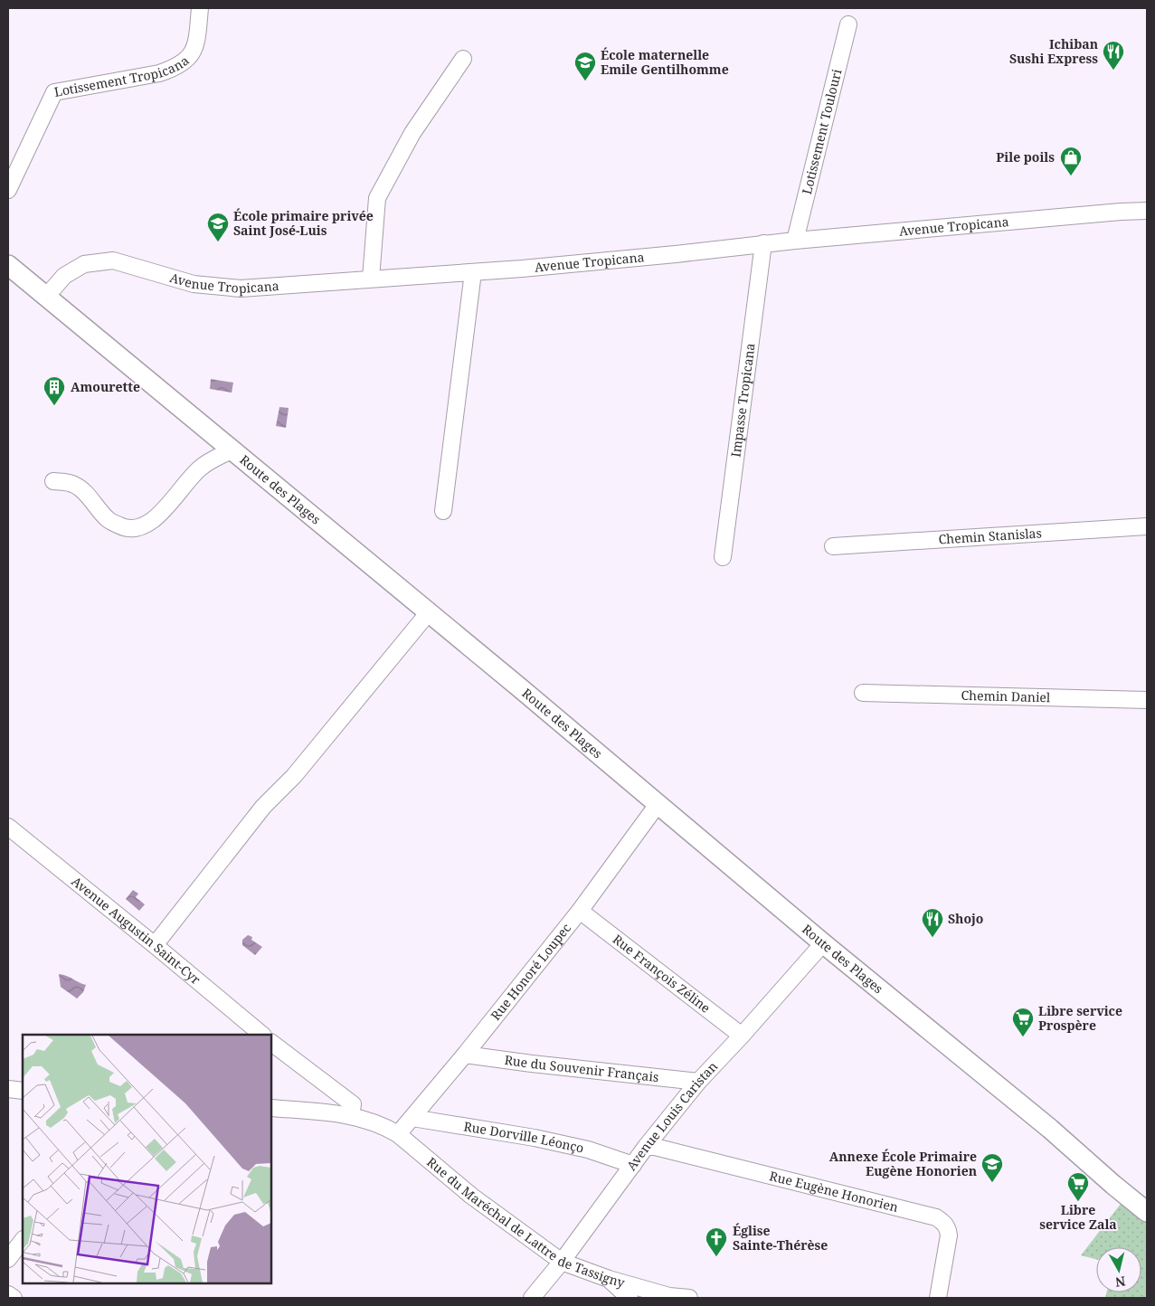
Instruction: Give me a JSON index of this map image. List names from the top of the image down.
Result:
{
  "streets": {
    "street": [
      "Lotissement Tropicana",
      "Lotissement Toulouri",
      "Avenue Tropicana",
      "Impasse Tropicana",
      "Route des Plages",
      "Chemin Stanislas",
      "Chemin Daniel",
      "Avenue Augustin Saint-Cyr",
      "Rue Honoré Loupec",
      "Rue François Zéline",
      "Rue du Souvenir Français",
      "Avenue Louis Caristan",
      "Rue Dorville Léonço",
      "Rue Eugène Honorien",
      "Rue du Maréchal de Lattre de Tassigny"
    ]
  },
  "crossings": [
    ["Lotissement Toulouri", "Avenue Tropicana"],
    ["Avenue Tropicana", "Impasse Tropicana"],
    ["Avenue Tropicana", "Route des Plages"],
    ["Route des Plages", "Rue Honoré Loupec"],
    ["Route des Plages", "Avenue Louis Caristan"],
    ["Rue Honoré Loupec", "Rue François Zéline"],
    ["Rue Honoré Loupec", "Rue du Souvenir Français"],
    ["Rue Honoré Loupec", "Rue Dorville Léonço"],
    ["Rue Honoré Loupec", "Rue du Maréchal de Lattre de Tassigny"],
    ["Rue François Zéline", "Avenue Louis Caristan"],
    ["Rue du Souvenir Français", "Avenue Louis Caristan"],
    ["Avenue Louis Caristan", "Rue Dorville Léonço"],
    ["Avenue Louis Caristan", "Rue Eugène Honorien"],
    ["Avenue Louis Caristan", "Rue du Maréchal de Lattre de Tassigny"]
  ],
  "places": {
    "restaurant": ["Ichiban Sushi Express", "Shojo"],
    "school or university": ["École maternelle Emile Gentilhomme", "École primaire privée Saint José-Luis", "Annexe École Primaire Eugène Honorien"],
    "shop": ["Pile poils"],
    "building": ["Amourette"],
    "supermarket": ["Libre service Prospère", "Libre service Zala"],
    "church": ["Église Sainte-Thérèse"]
  },
  "north": "bottom"
}
